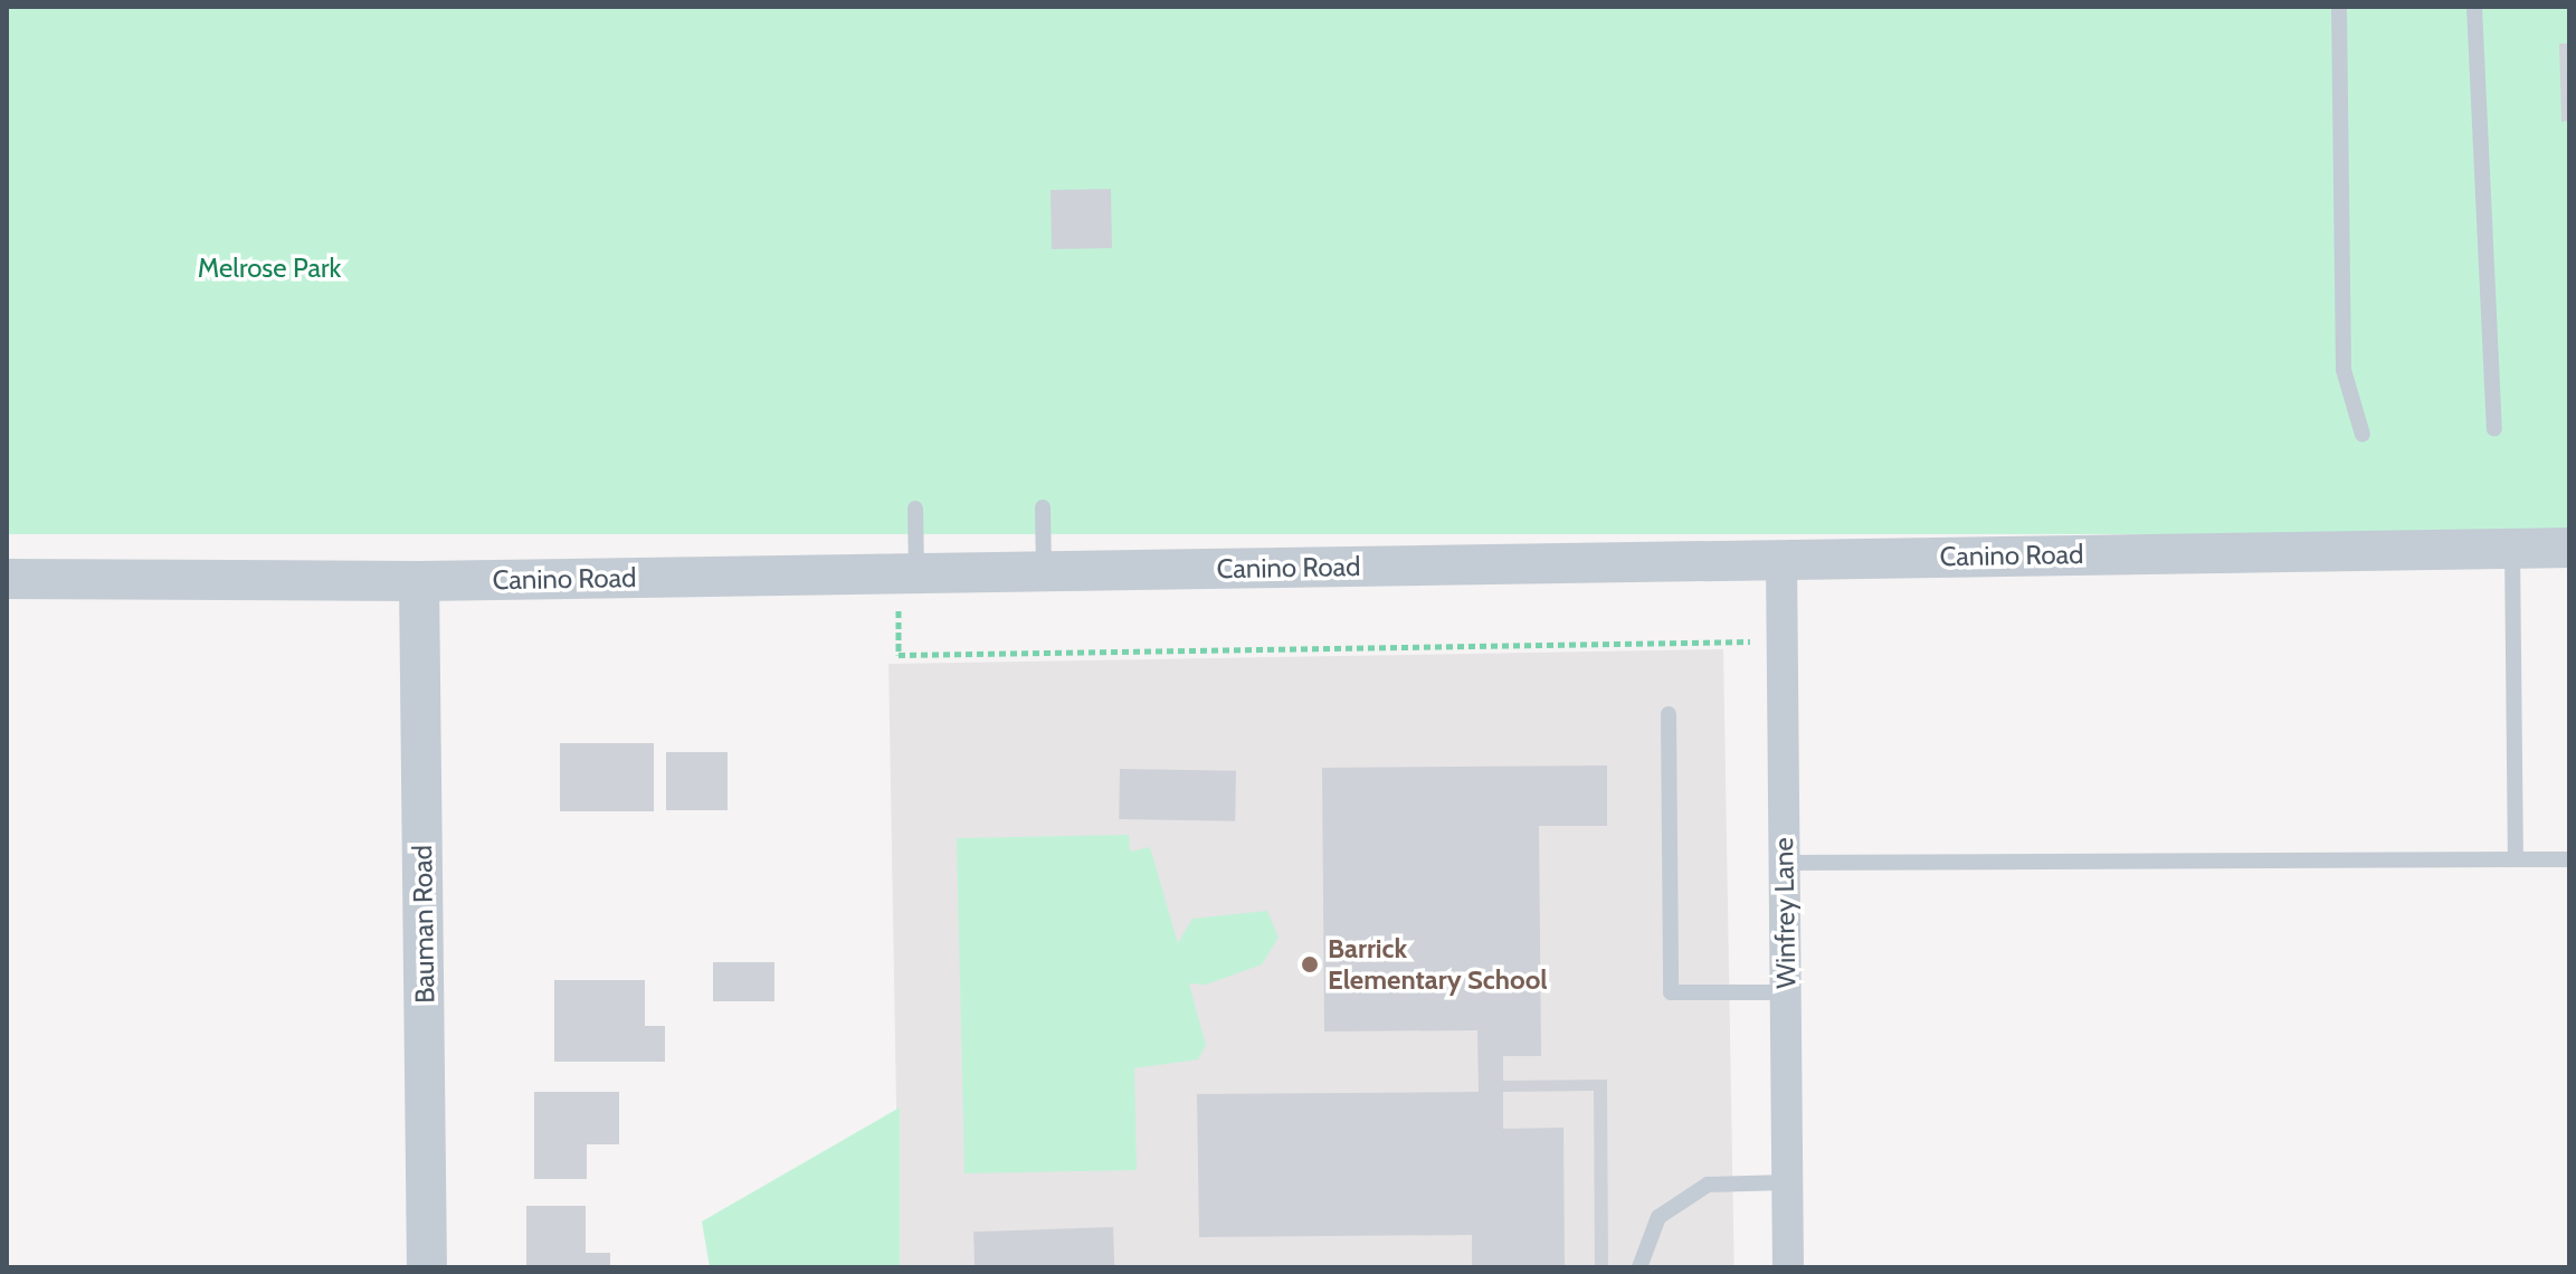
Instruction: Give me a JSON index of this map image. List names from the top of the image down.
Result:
{
  "streets": {
    "street": ["Canino Road", "Winfrey Lane", "Bauman Road"]
  },
  "crossings": [
    ["Canino Road", "Winfrey Lane"],
    ["Canino Road", "Bauman Road"]
  ],
  "parks": ["Melrose Park"],
  "places": ["Barrick Elementary School"]
}
